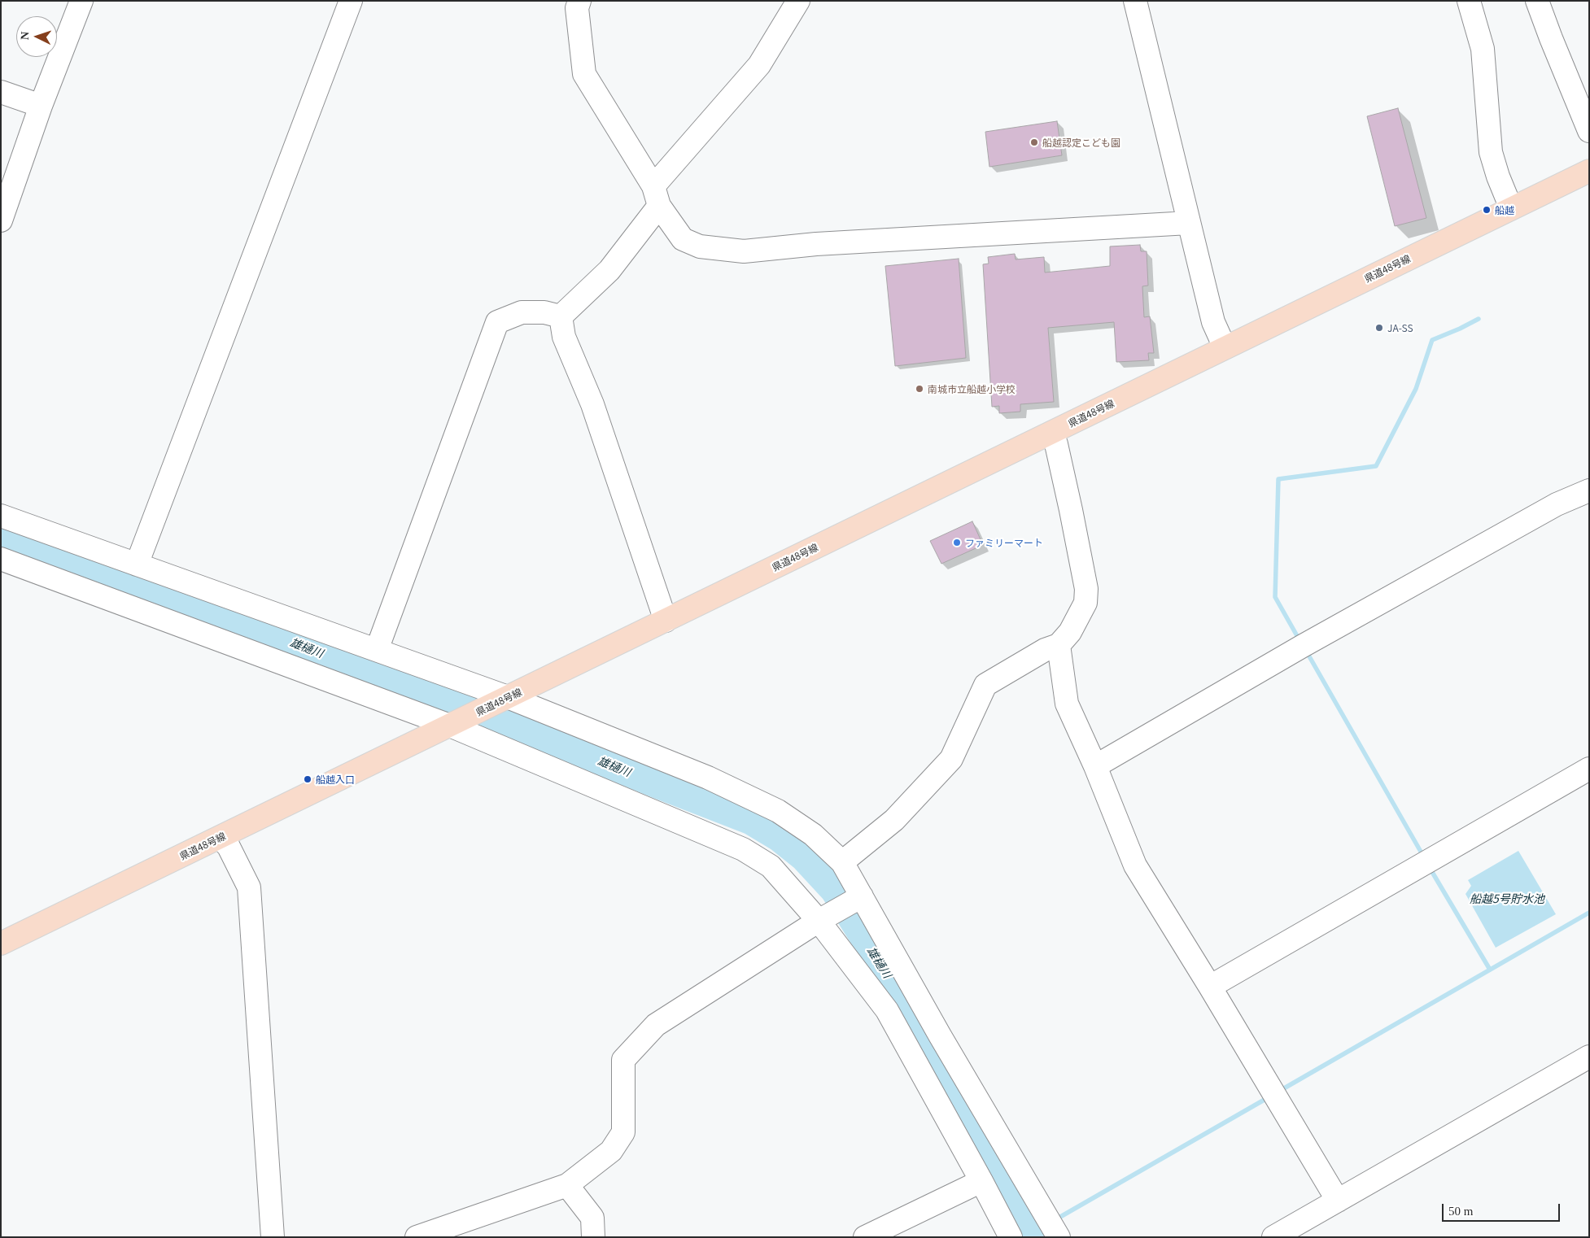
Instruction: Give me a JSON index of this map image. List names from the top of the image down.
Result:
{
  "streets": {
    "main road": ["県道48号線"]
  },
  "water": ["雄樋川", "船越5号貯水池"],
  "places": [
    "船越認定こども園",
    "船越",
    "JA-SS",
    "南城市立船越小学校",
    "ファミリーマート",
    "船越入口"
  ],
  "scale_bar": "50 m",
  "north": "left"
}
